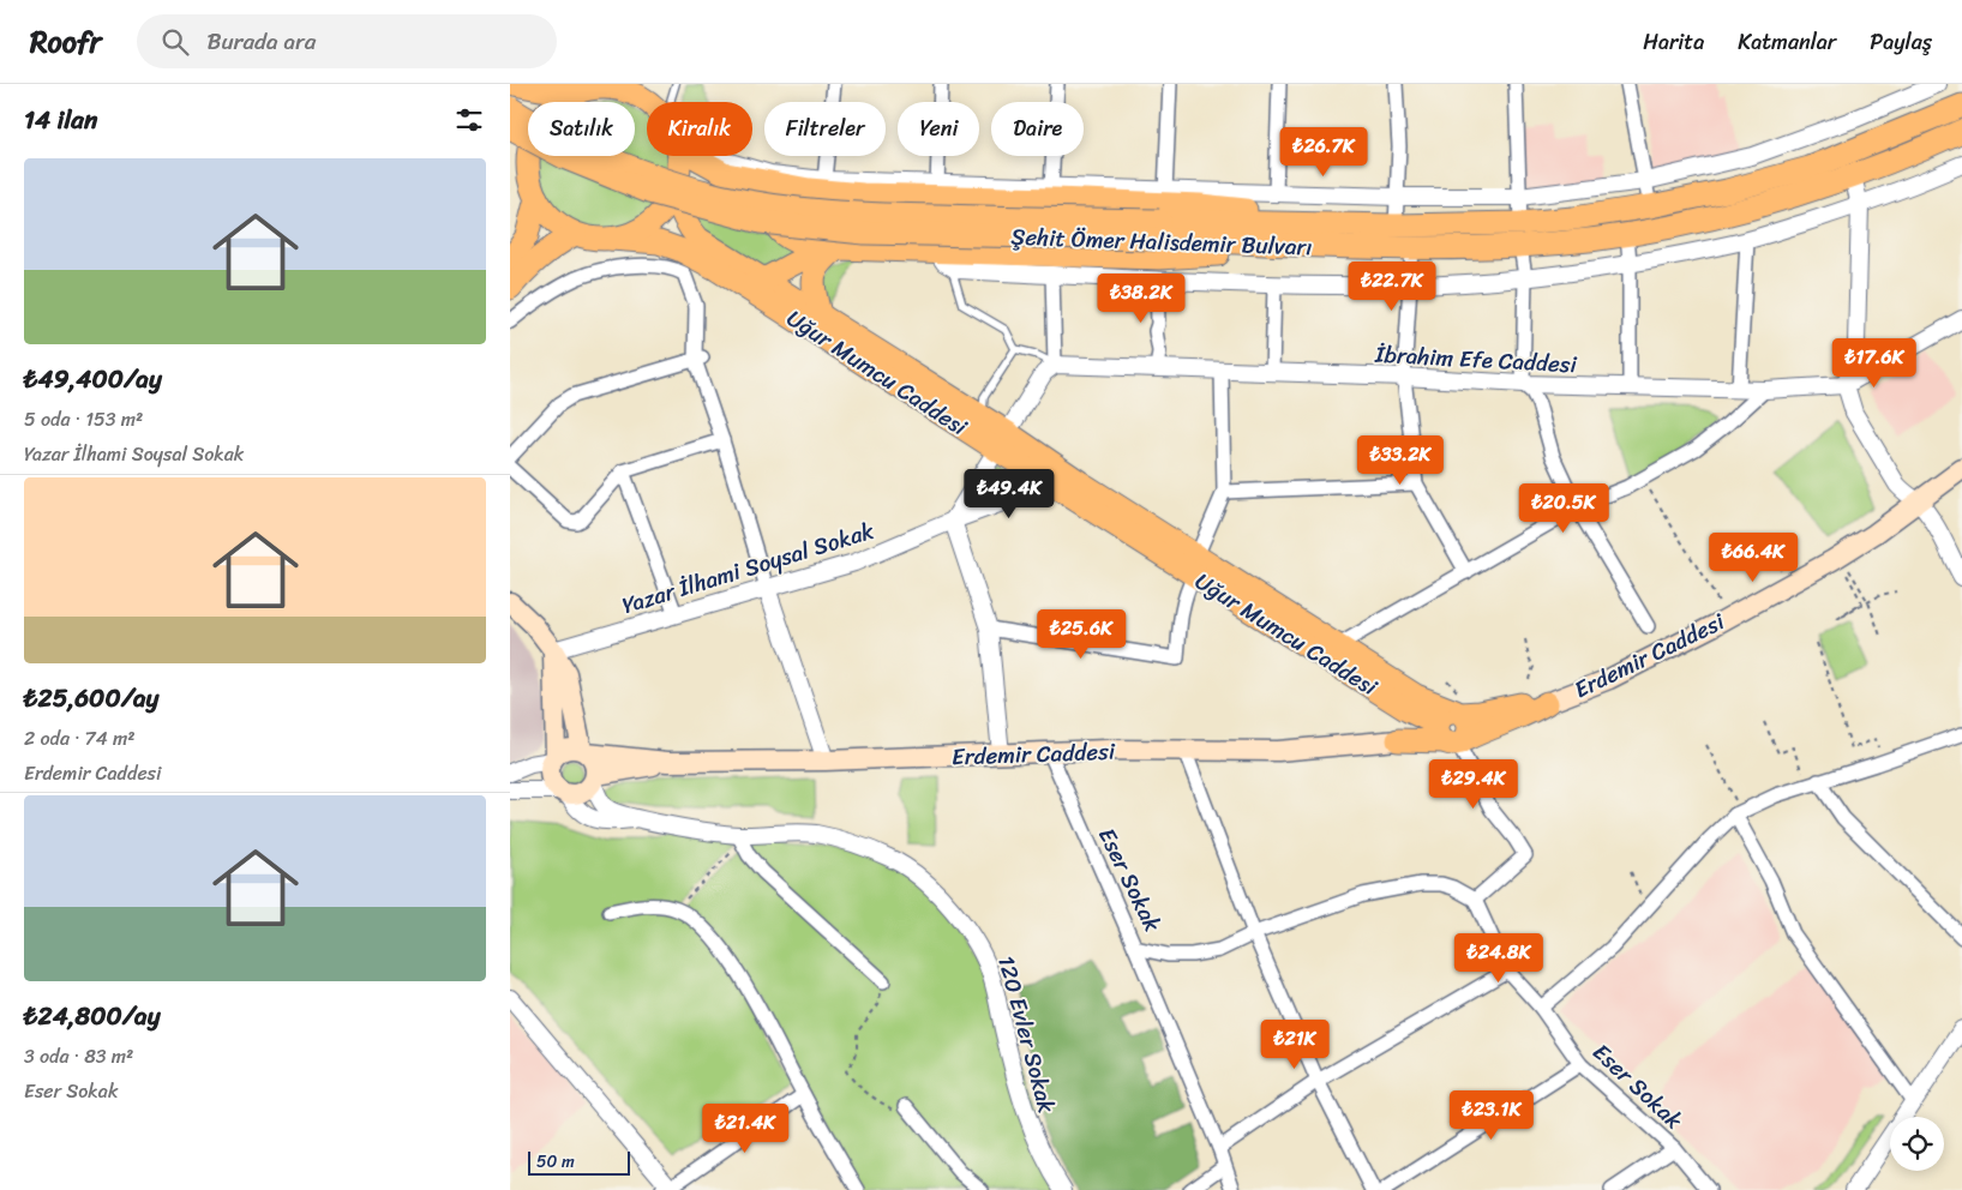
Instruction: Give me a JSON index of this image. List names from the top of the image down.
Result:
{
  "streets": {
    "main road": ["Şehit Ömer Halisdemir Bulvarı", "Uğur Mumcu Caddesi", "Erdemir Caddesi"],
    "street": [
      "İbrahim Efe Caddesi",
      "Yazar İlhami Soysal Sokak",
      "Eser Sokak",
      "120 Evler Sokak"
    ]
  },
  "crossings": [
    ["Uğur Mumcu Caddesi", "Yazar İlhami Soysal Sokak"],
    ["Uğur Mumcu Caddesi", "Erdemir Caddesi"],
    ["Erdemir Caddesi", "Eser Sokak"],
    ["Erdemir Caddesi", "120 Evler Sokak"]
  ],
  "scale_bar": "50 m",
  "page": {
    "header": "Roofr",
    "search": "Burada ara",
    "nav": ["Harita", "Katmanlar", "Paylaş"],
    "heading": "14 ilan",
    "chip": [
      "Satılık",
      "Kiralık",
      "Filtreler",
      "Yeni",
      "Daire"
    ],
    "price": [
      "₺26.7K",
      "₺22.7K",
      "₺38.2K",
      "₺17.6K",
      "₺33.2K",
      "₺49.4K",
      "₺20.5K",
      "₺66.4K",
      "₺25.6K",
      "₺29.4K",
      "₺24.8K",
      "₺21K",
      "₺23.1K",
      "₺21.4K"
    ],
    "list": [
      {
        "name": "₺49,400/ay",
        "note": "5 oda · 153 m² · Yazar İlhami Soysal Sokak"
      },
      {
        "name": "₺25,600/ay",
        "note": "2 oda · 74 m² · Erdemir Caddesi"
      },
      {
        "name": "₺24,800/ay",
        "note": "3 oda · 83 m² · Eser Sokak"
      }
    ],
    "scale": "50 m"
  }
}
